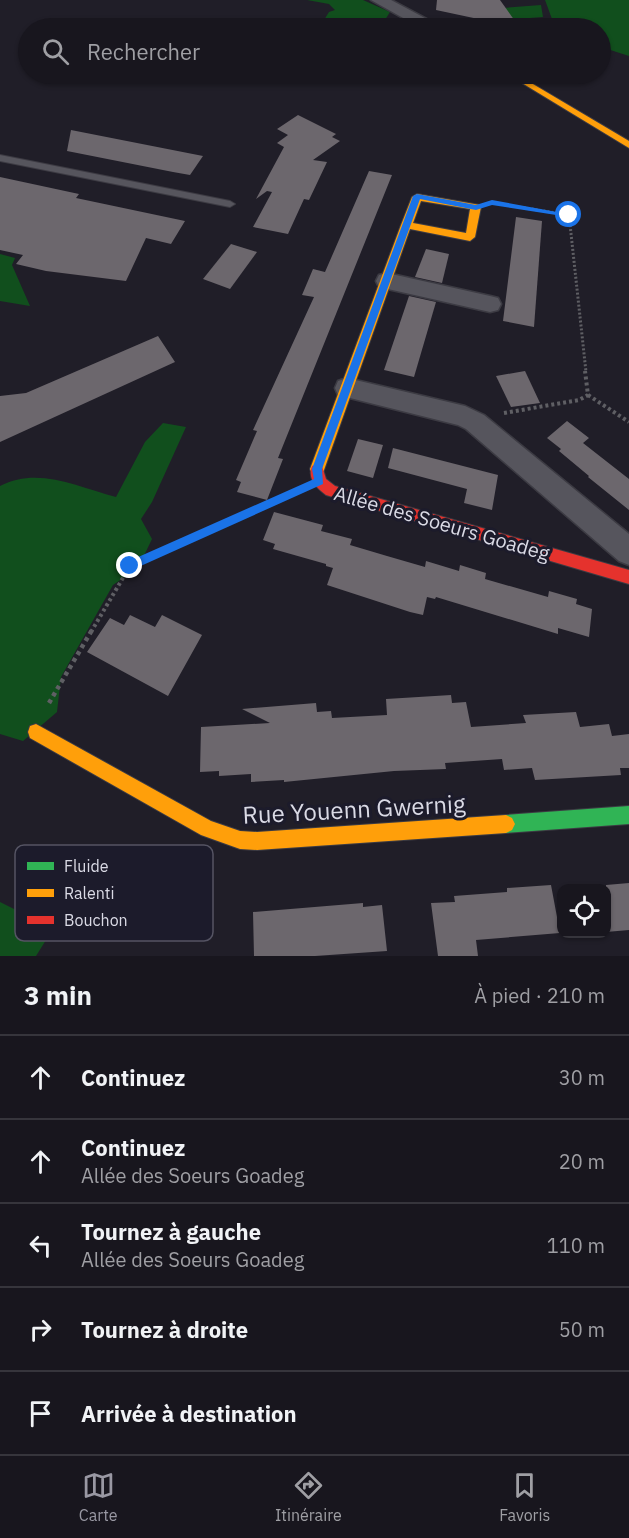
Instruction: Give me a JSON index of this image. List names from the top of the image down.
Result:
{
  "streets": {
    "street": ["Allée des Soeurs Goadeg", "Rue Youenn Gwernig"]
  },
  "legend": ["Fluide", "Ralenti", "Bouchon"],
  "page": {
    "search": "Rechercher",
    "heading": ["3 min", "À pied · 210 m"],
    "list": [
      ["Continuez", "30 m"],
      ["Continuez", "Allée des Soeurs Goadeg", "20 m"],
      ["Tournez à gauche", "Allée des Soeurs Goadeg", "110 m"],
      ["Tournez à droite", "50 m"],
      "Arrivée à destination"
    ],
    "nav": ["Carte", "Itinéraire", "Favoris"]
  }
}
